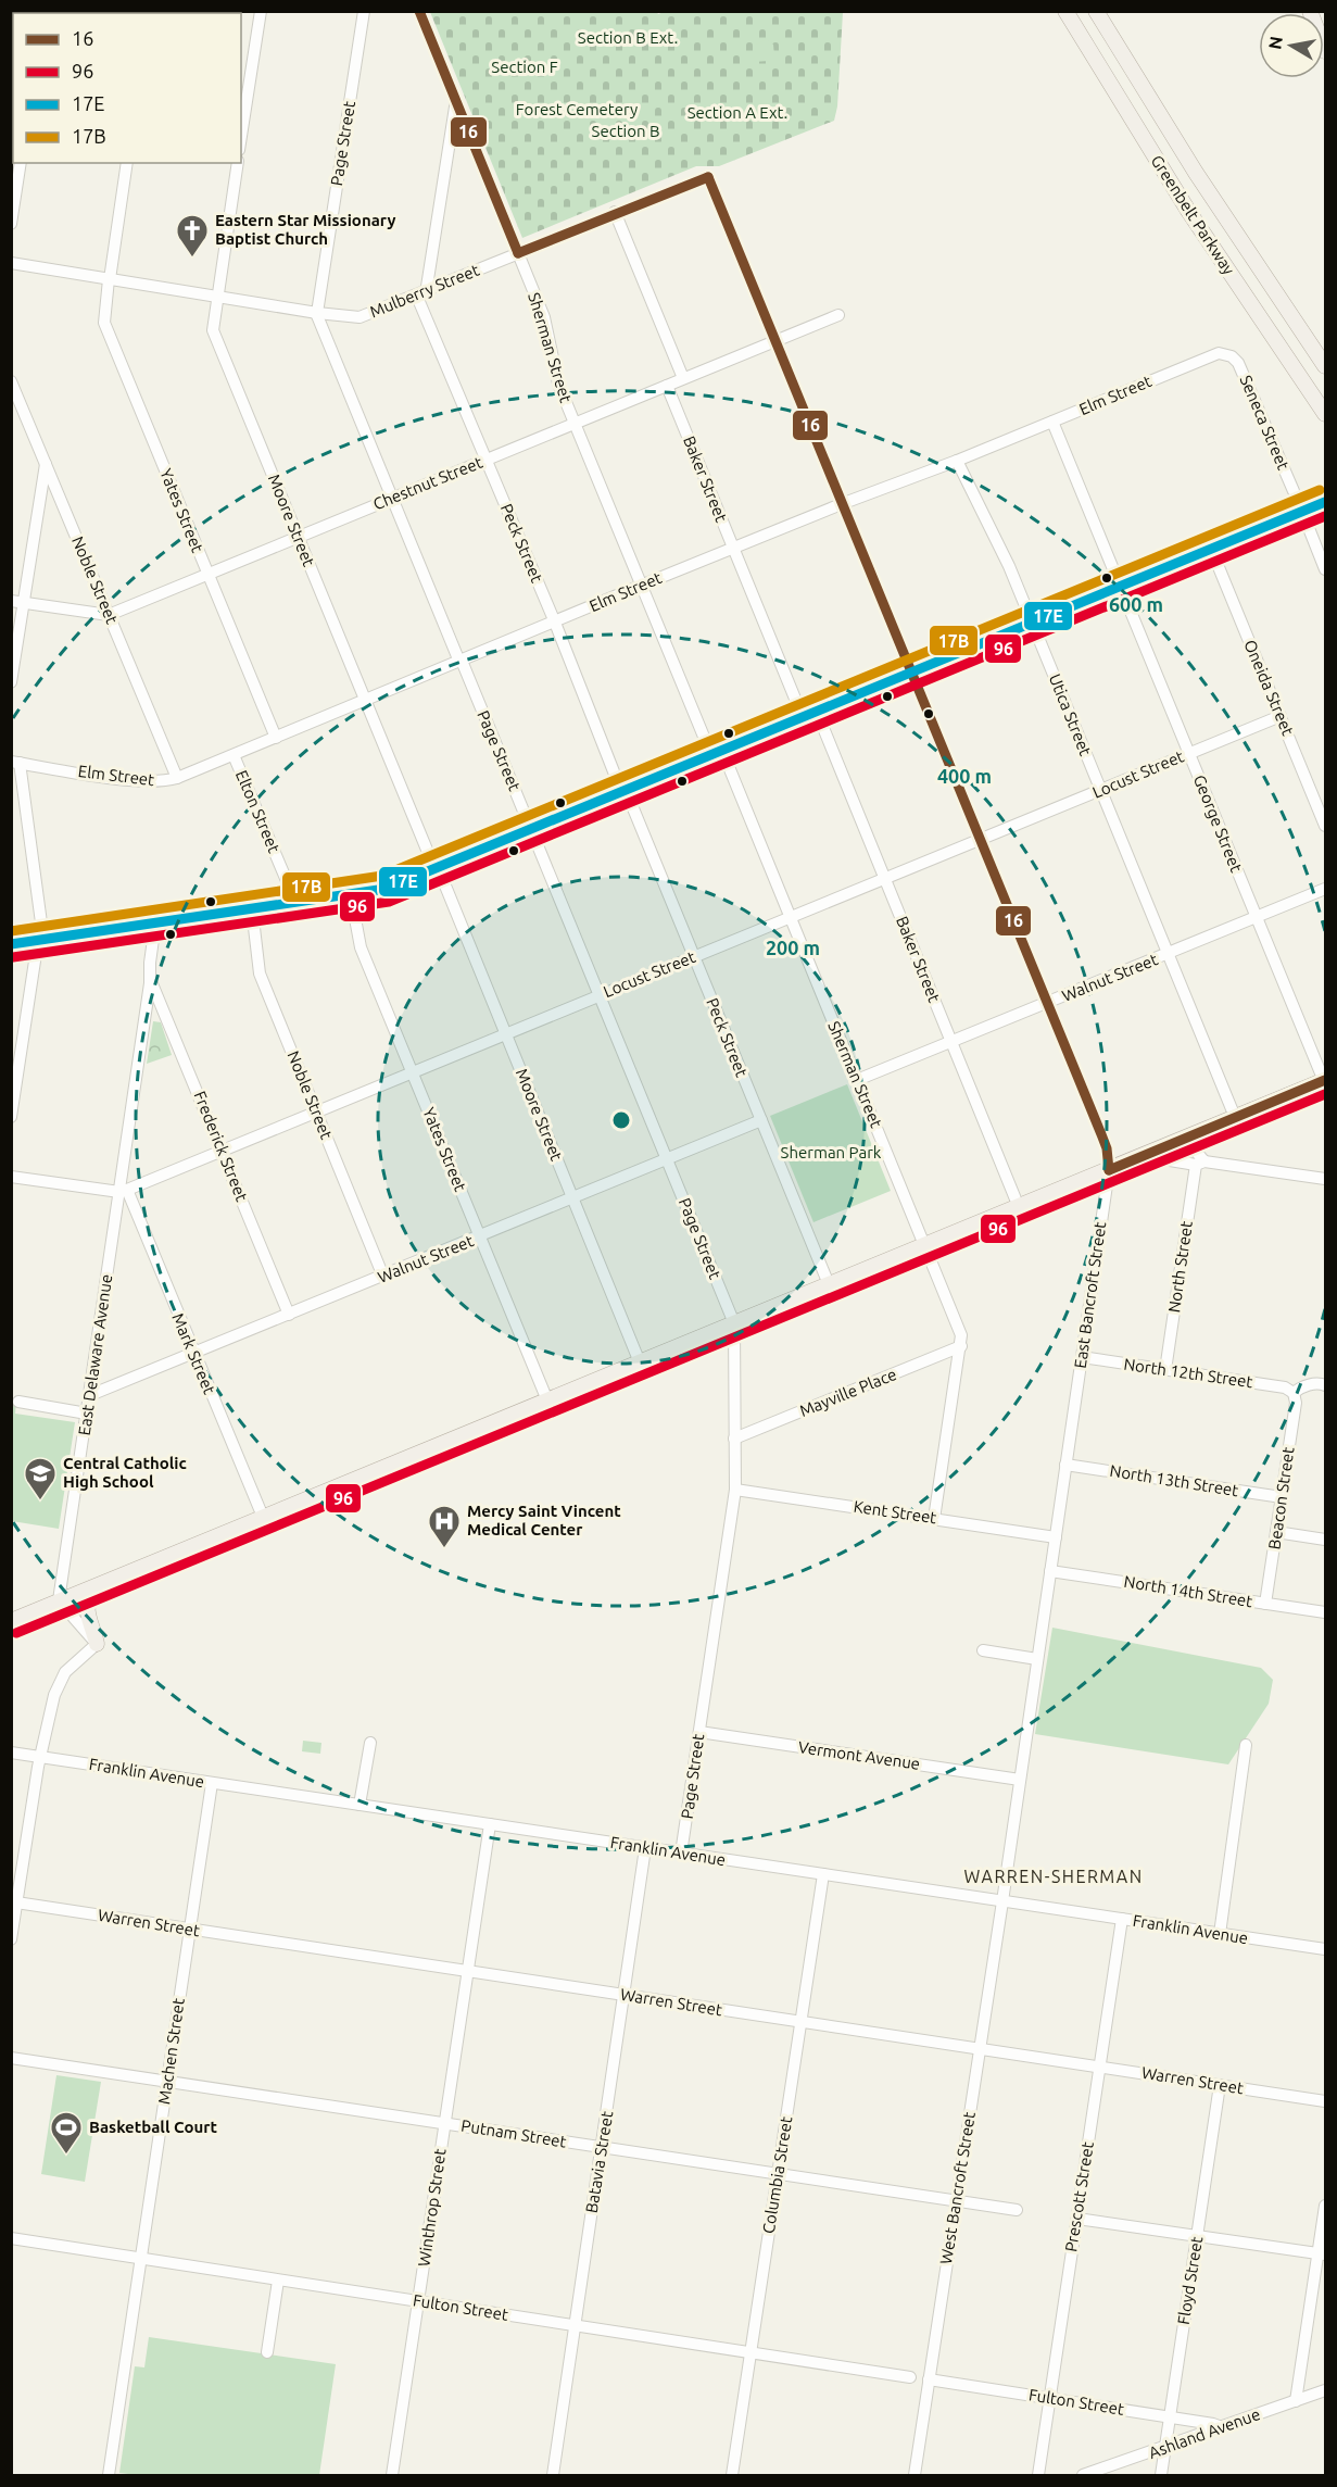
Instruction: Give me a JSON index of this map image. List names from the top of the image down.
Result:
{
  "streets": {
    "main road": ["Greenbelt Parkway"],
    "street": [
      "Page Street",
      "Mulberry Street",
      "Sherman Street",
      "Elm Street",
      "Seneca Street",
      "Baker Street",
      "Chestnut Street",
      "Yates Street",
      "Moore Street",
      "Peck Street",
      "Noble Street",
      "Oneida Street",
      "Utica Street",
      "Locust Street",
      "Elton Street",
      "George Street",
      "Walnut Street",
      "Frederick Street",
      "North Street",
      "East Bancroft Street",
      "Mark Street",
      "East Delaware Avenue",
      "North 12th Street",
      "Mayville Place",
      "North 13th Street",
      "Beacon Street",
      "Kent Street",
      "North 14th Street",
      "Vermont Avenue",
      "Franklin Avenue",
      "Warren Street",
      "Machen Street",
      "Putnam Street",
      "Batavia Street",
      "Columbia Street",
      "West Bancroft Street",
      "Prescott Street",
      "Winthrop Street",
      "Floyd Street",
      "Fulton Street",
      "Ashland Avenue"
    ]
  },
  "crossings": [
    ["Page Street", "Mulberry Street"],
    ["Page Street", "Elm Street"],
    ["Page Street", "Chestnut Street"],
    ["Page Street", "Locust Street"],
    ["Page Street", "Walnut Street"],
    ["Page Street", "Mayville Place"],
    ["Page Street", "Kent Street"],
    ["Page Street", "Vermont Avenue"],
    ["Page Street", "Franklin Avenue"],
    ["Mulberry Street", "Sherman Street"],
    ["Mulberry Street", "Yates Street"],
    ["Mulberry Street", "Moore Street"],
    ["Mulberry Street", "Peck Street"],
    ["Mulberry Street", "East Bancroft Street"],
    ["Sherman Street", "Elm Street"],
    ["Sherman Street", "Chestnut Street"],
    ["Sherman Street", "Locust Street"],
    ["Sherman Street", "Walnut Street"],
    ["Sherman Street", "Mayville Place"],
    ["Sherman Street", "Kent Street"],
    ["Elm Street", "Seneca Street"],
    ["Elm Street", "Baker Street"],
    ["Elm Street", "Yates Street"],
    ["Elm Street", "Moore Street"],
    ["Elm Street", "Peck Street"],
    ["Elm Street", "Noble Street"],
    ["Elm Street", "Utica Street"],
    ["Elm Street", "Elton Street"],
    ["Elm Street", "George Street"],
    ["Elm Street", "East Bancroft Street"],
    ["Baker Street", "Chestnut Street"],
    ["Baker Street", "Locust Street"],
    ["Baker Street", "Walnut Street"],
    ["Chestnut Street", "Yates Street"],
    ["Chestnut Street", "Moore Street"],
    ["Chestnut Street", "Peck Street"],
    ["Chestnut Street", "Noble Street"],
    ["Chestnut Street", "East Bancroft Street"],
    ["Yates Street", "Locust Street"],
    ["Yates Street", "Walnut Street"],
    ["Moore Street", "Locust Street"],
    ["Moore Street", "Walnut Street"],
    ["Peck Street", "Locust Street"],
    ["Peck Street", "Walnut Street"],
    ["Noble Street", "Locust Street"],
    ["Noble Street", "Walnut Street"],
    ["Oneida Street", "Locust Street"],
    ["Utica Street", "Locust Street"],
    ["Utica Street", "Walnut Street"],
    ["Locust Street", "George Street"],
    ["Locust Street", "Frederick Street"],
    ["Locust Street", "East Bancroft Street"],
    ["Locust Street", "Mark Street"],
    ["Locust Street", "East Delaware Avenue"],
    ["George Street", "Walnut Street"],
    ["Walnut Street", "Frederick Street"],
    ["Walnut Street", "East Bancroft Street"],
    ["Walnut Street", "Mark Street"],
    ["Walnut Street", "East Delaware Avenue"],
    ["Frederick Street", "East Delaware Avenue"],
    ["North Street", "North 12th Street"],
    ["East Bancroft Street", "North 12th Street"],
    ["East Bancroft Street", "North 13th Street"],
    ["East Bancroft Street", "Kent Street"],
    ["East Bancroft Street", "North 14th Street"],
    ["East Bancroft Street", "Vermont Avenue"],
    ["East Bancroft Street", "Franklin Avenue"],
    ["East Bancroft Street", "West Bancroft Street"],
    ["Mark Street", "East Delaware Avenue"],
    ["North 12th Street", "Beacon Street"],
    ["North 13th Street", "Beacon Street"],
    ["Beacon Street", "North 14th Street"],
    ["Franklin Avenue", "Machen Street"],
    ["Franklin Avenue", "Batavia Street"],
    ["Franklin Avenue", "Columbia Street"],
    ["Franklin Avenue", "West Bancroft Street"],
    ["Franklin Avenue", "Prescott Street"],
    ["Franklin Avenue", "Winthrop Street"],
    ["Warren Street", "Machen Street"],
    ["Warren Street", "Batavia Street"],
    ["Warren Street", "Columbia Street"],
    ["Warren Street", "West Bancroft Street"],
    ["Warren Street", "Prescott Street"],
    ["Warren Street", "Winthrop Street"],
    ["Warren Street", "Floyd Street"],
    ["Machen Street", "Putnam Street"],
    ["Machen Street", "Fulton Street"],
    ["Putnam Street", "Batavia Street"],
    ["Putnam Street", "Columbia Street"],
    ["Putnam Street", "West Bancroft Street"],
    ["Putnam Street", "Winthrop Street"],
    ["Batavia Street", "Fulton Street"],
    ["Columbia Street", "Fulton Street"],
    ["West Bancroft Street", "Fulton Street"],
    ["Prescott Street", "Fulton Street"],
    ["Winthrop Street", "Fulton Street"],
    ["Floyd Street", "Fulton Street"],
    ["Floyd Street", "Ashland Avenue"],
    ["Fulton Street", "Ashland Avenue"]
  ],
  "districts": ["WARREN-SHERMAN"],
  "parks": [
    "Section B Ext.",
    "Section F",
    "Forest Cemetery",
    "Section A Ext.",
    "Section B",
    "Sherman Park"
  ],
  "places": {
    "church": ["Eastern Star Missionary Baptist Church"],
    "school or university": ["Central Catholic High School"],
    "hospital": ["Mercy Saint Vincent Medical Center"],
    "sports": ["Basketball Court"]
  },
  "lines": [
    "transit line 16",
    "transit line 17B",
    "transit line 17E",
    "transit line 96"
  ],
  "legend": [
    "16",
    "96",
    "17E",
    "17B"
  ],
  "north": "left",
  "rings": ["600 m", "400 m", "200 m"]
}
